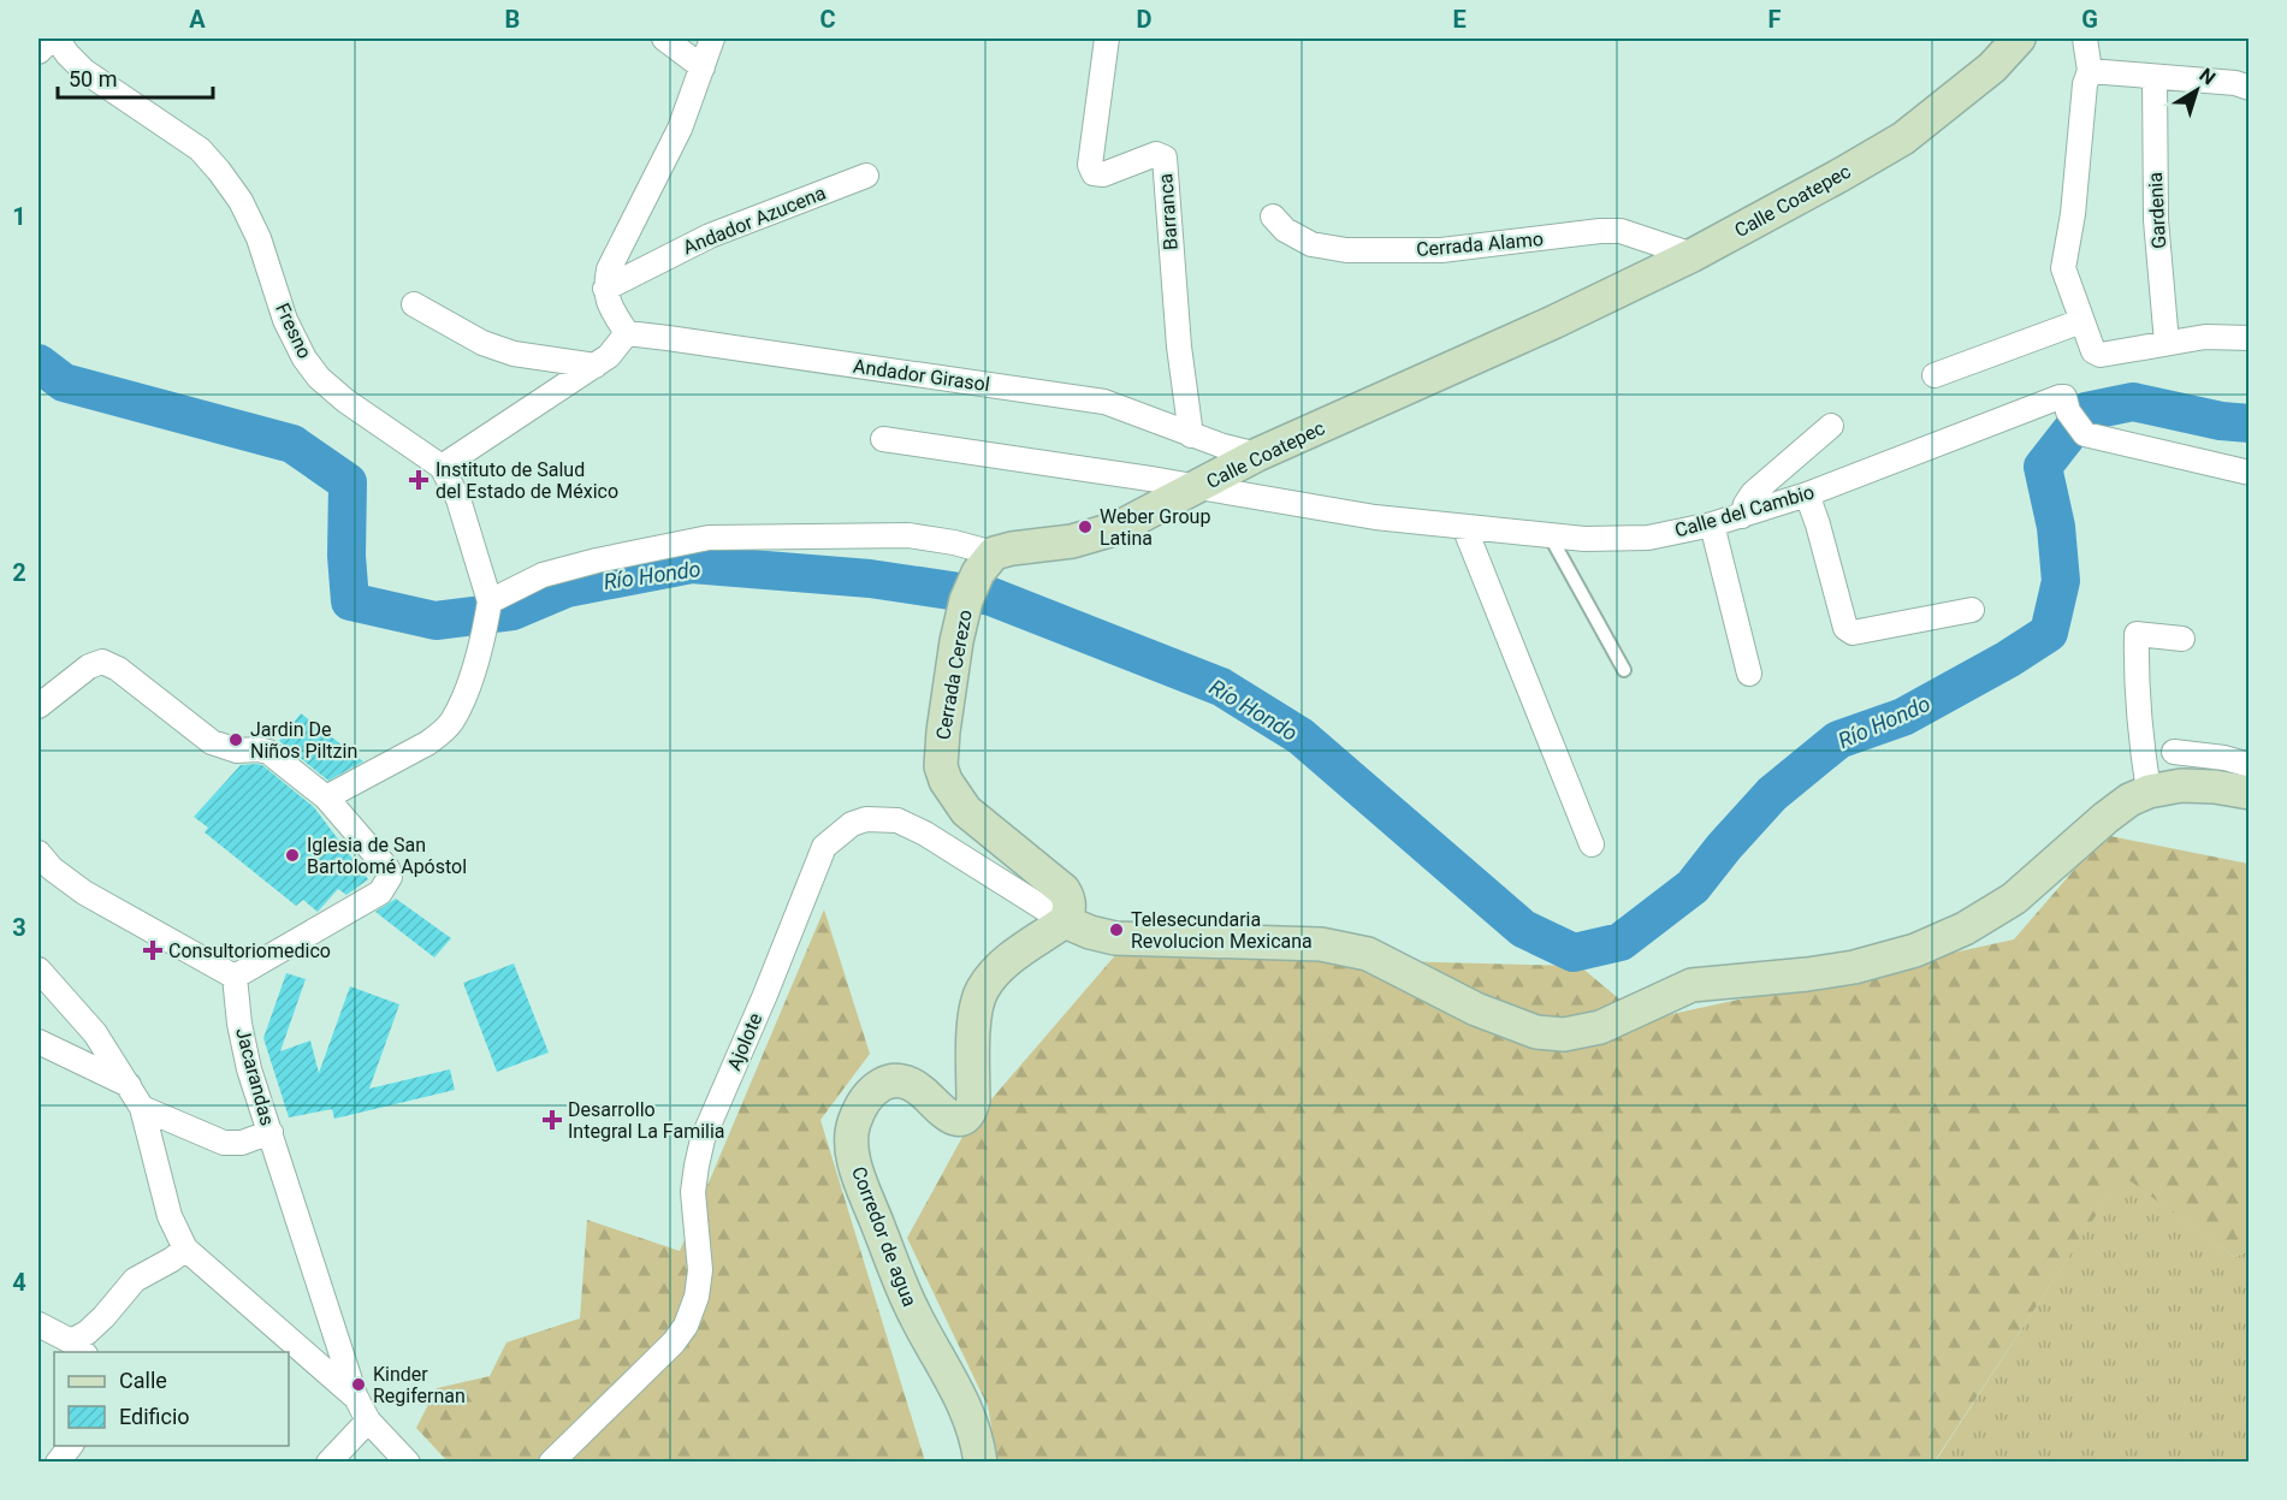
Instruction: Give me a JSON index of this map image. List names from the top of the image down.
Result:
{
  "streets": {
    "main road": ["Calle Coatepec", "Cerrada Cerezo", "Corredor de agua"],
    "street": [
      "Gardenia",
      "Barranca",
      "Andador Azucena",
      "Cerrada Alamo",
      "Fresno",
      "Andador Girasol",
      "Calle del Cambio",
      "Ajolote",
      "Jacarandas"
    ]
  },
  "crossings": [
    ["Calle Coatepec", "Cerrada Alamo"],
    ["Calle Coatepec", "Andador Girasol"],
    ["Calle Coatepec", "Calle del Cambio"],
    ["Calle Coatepec", "Cerrada Cerezo"],
    ["Barranca", "Andador Girasol"],
    ["Cerrada Cerezo", "Ajolote"],
    ["Cerrada Cerezo", "Corredor de agua"],
    ["Ajolote", "Corredor de agua"]
  ],
  "water": ["Río Hondo"],
  "places": {
    "health": ["Instituto de Salud del Estado de México", "Consultoriomedico", "Desarrollo Integral La Familia"],
    "other": [
      "Weber Group Latina",
      "Jardin De Niños Piltzin",
      "Iglesia de San Bartolomé Apóstol",
      "Telesecundaria Revolucion Mexicana",
      "Kinder Regifernan"
    ]
  },
  "legend": ["Calle", "Edificio"],
  "scale_bar": "50 m",
  "north": "top right",
  "grid": {
    "columns": [
      "A",
      "B",
      "C",
      "D",
      "E",
      "F",
      "G"
    ],
    "rows": [
      "1",
      "2",
      "3",
      "4"
    ]
  }
}
